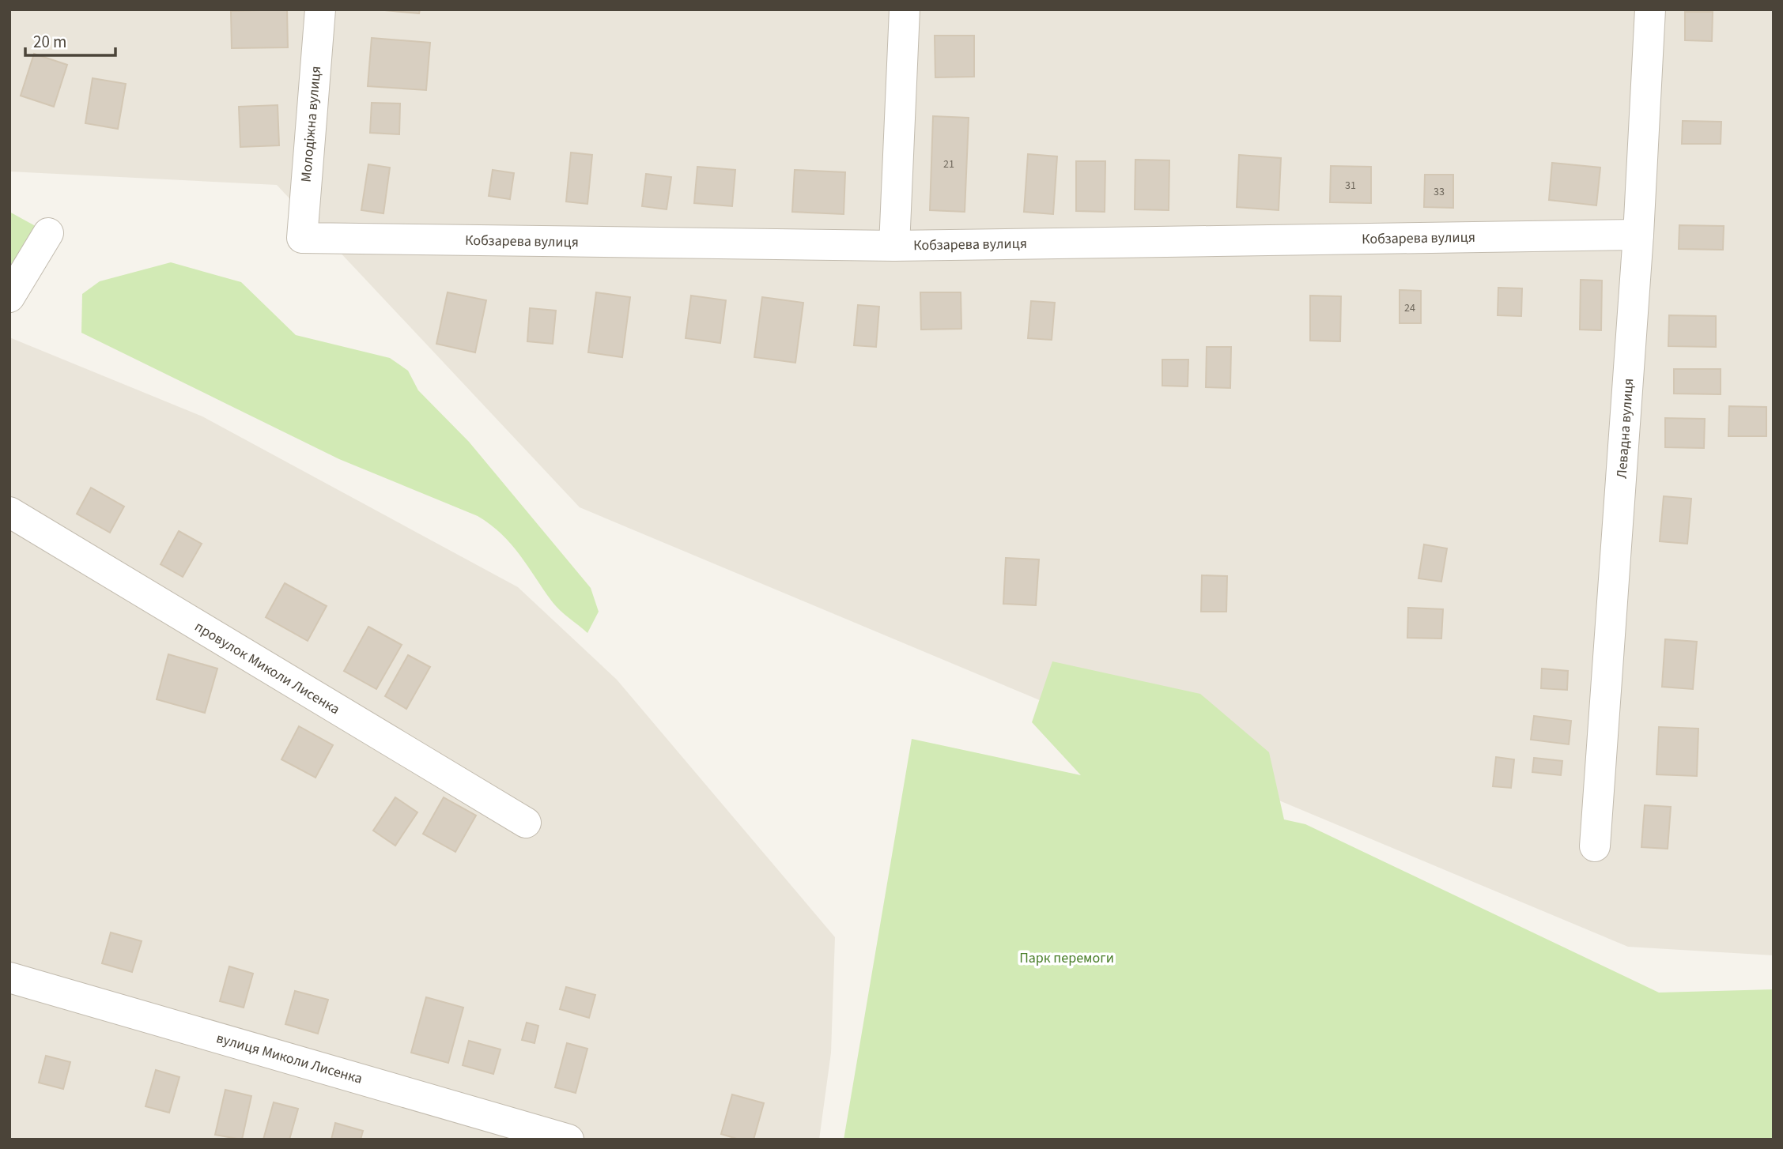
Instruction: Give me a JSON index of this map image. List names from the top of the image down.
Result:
{
  "streets": {
    "street": [
      "Молодіжна вулиця",
      "Кобзарева вулиця",
      "Левадна вулиця",
      "провулок Миколи Лисенка",
      "вулиця Миколи Лисенка"
    ]
  },
  "crossings": [
    ["Молодіжна вулиця", "Кобзарева вулиця"],
    ["Кобзарева вулиця", "Левадна вулиця"]
  ],
  "parks": ["Парк перемоги"],
  "house_numbers": [
    "21",
    "31",
    "33",
    "24"
  ],
  "scale_bar": "20 m"
}
